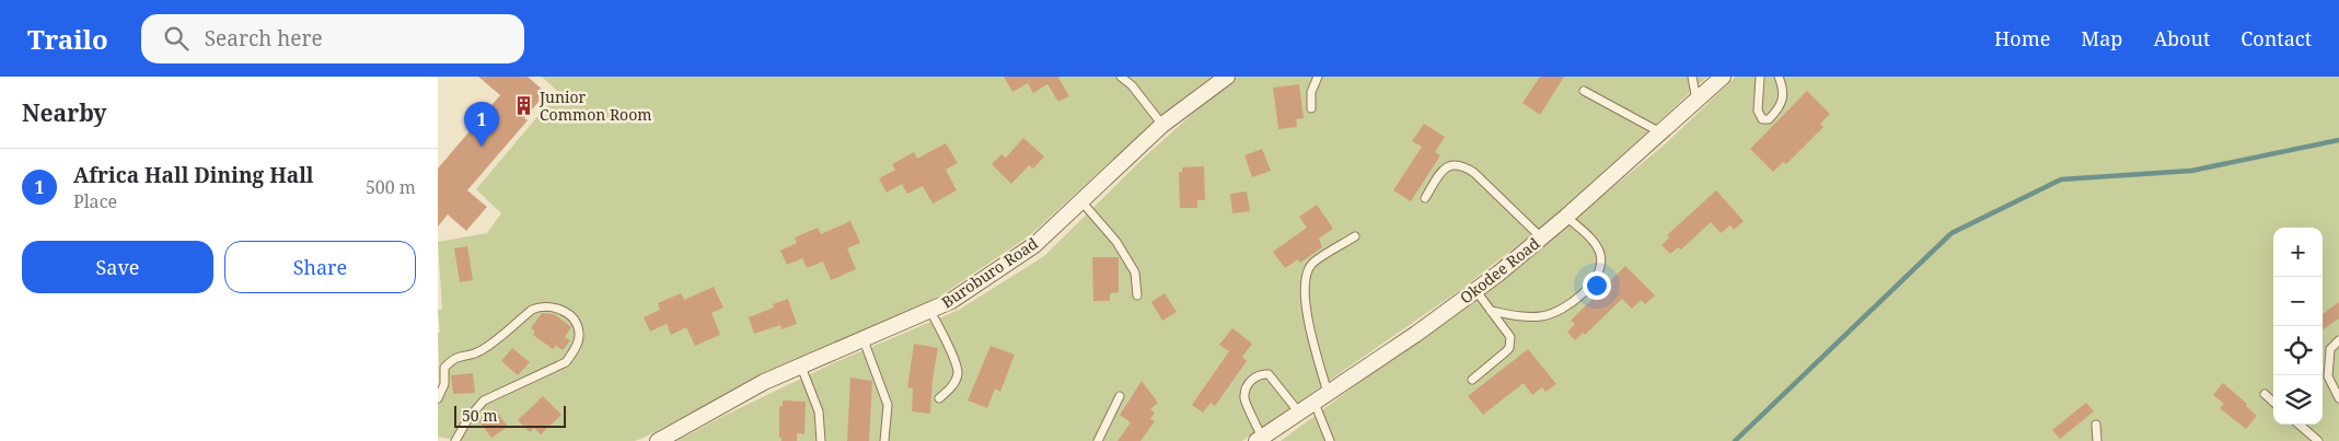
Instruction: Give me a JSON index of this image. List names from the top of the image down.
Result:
{
  "streets": {
    "street": ["Okodee Road", "Buroburo Road"]
  },
  "places": {
    "building": ["Junior Common Room"]
  },
  "scale_bar": "50 m",
  "page": {
    "header": "Trailo",
    "search": "Search here",
    "nav": [
      "Home",
      "Map",
      "About",
      "Contact"
    ],
    "heading": "Nearby",
    "pins": "1",
    "list": [
      {
        "mark": "1",
        "name": "Africa Hall Dining Hall",
        "note": "Place",
        "value": "500 m"
      }
    ],
    "buttons": ["Save", "Share"],
    "map_buttons": ["+", "−"],
    "scale": "50 m"
  }
}
